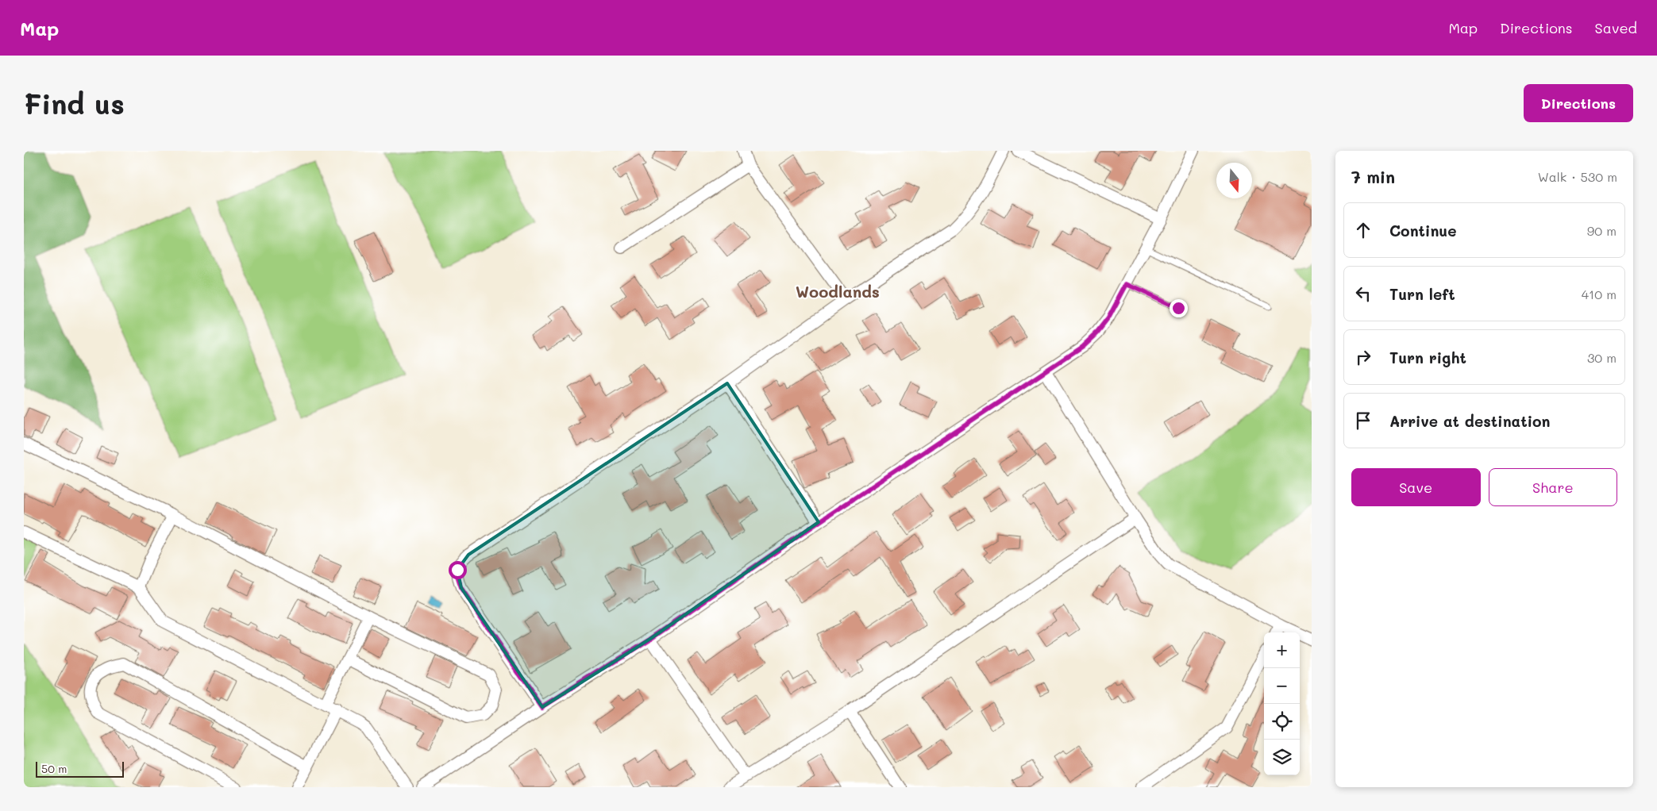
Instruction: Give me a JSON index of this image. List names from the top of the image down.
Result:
{
  "districts": ["Woodlands"],
  "scale_bar": "50 m",
  "north": "bottom",
  "page": {
    "header": "Map",
    "nav": ["Map", "Directions", "Saved"],
    "buttons": [
      "Directions",
      ["Save", "Share"]
    ],
    "title": "Find us",
    "heading": ["7 min", "Walk · 530 m"],
    "list": [
      ["Continue", "90 m"],
      ["Turn left", "410 m"],
      ["Turn right", "30 m"],
      "Arrive at destination"
    ],
    "map_buttons": ["+", "−"],
    "scale": "50 m"
  }
}
